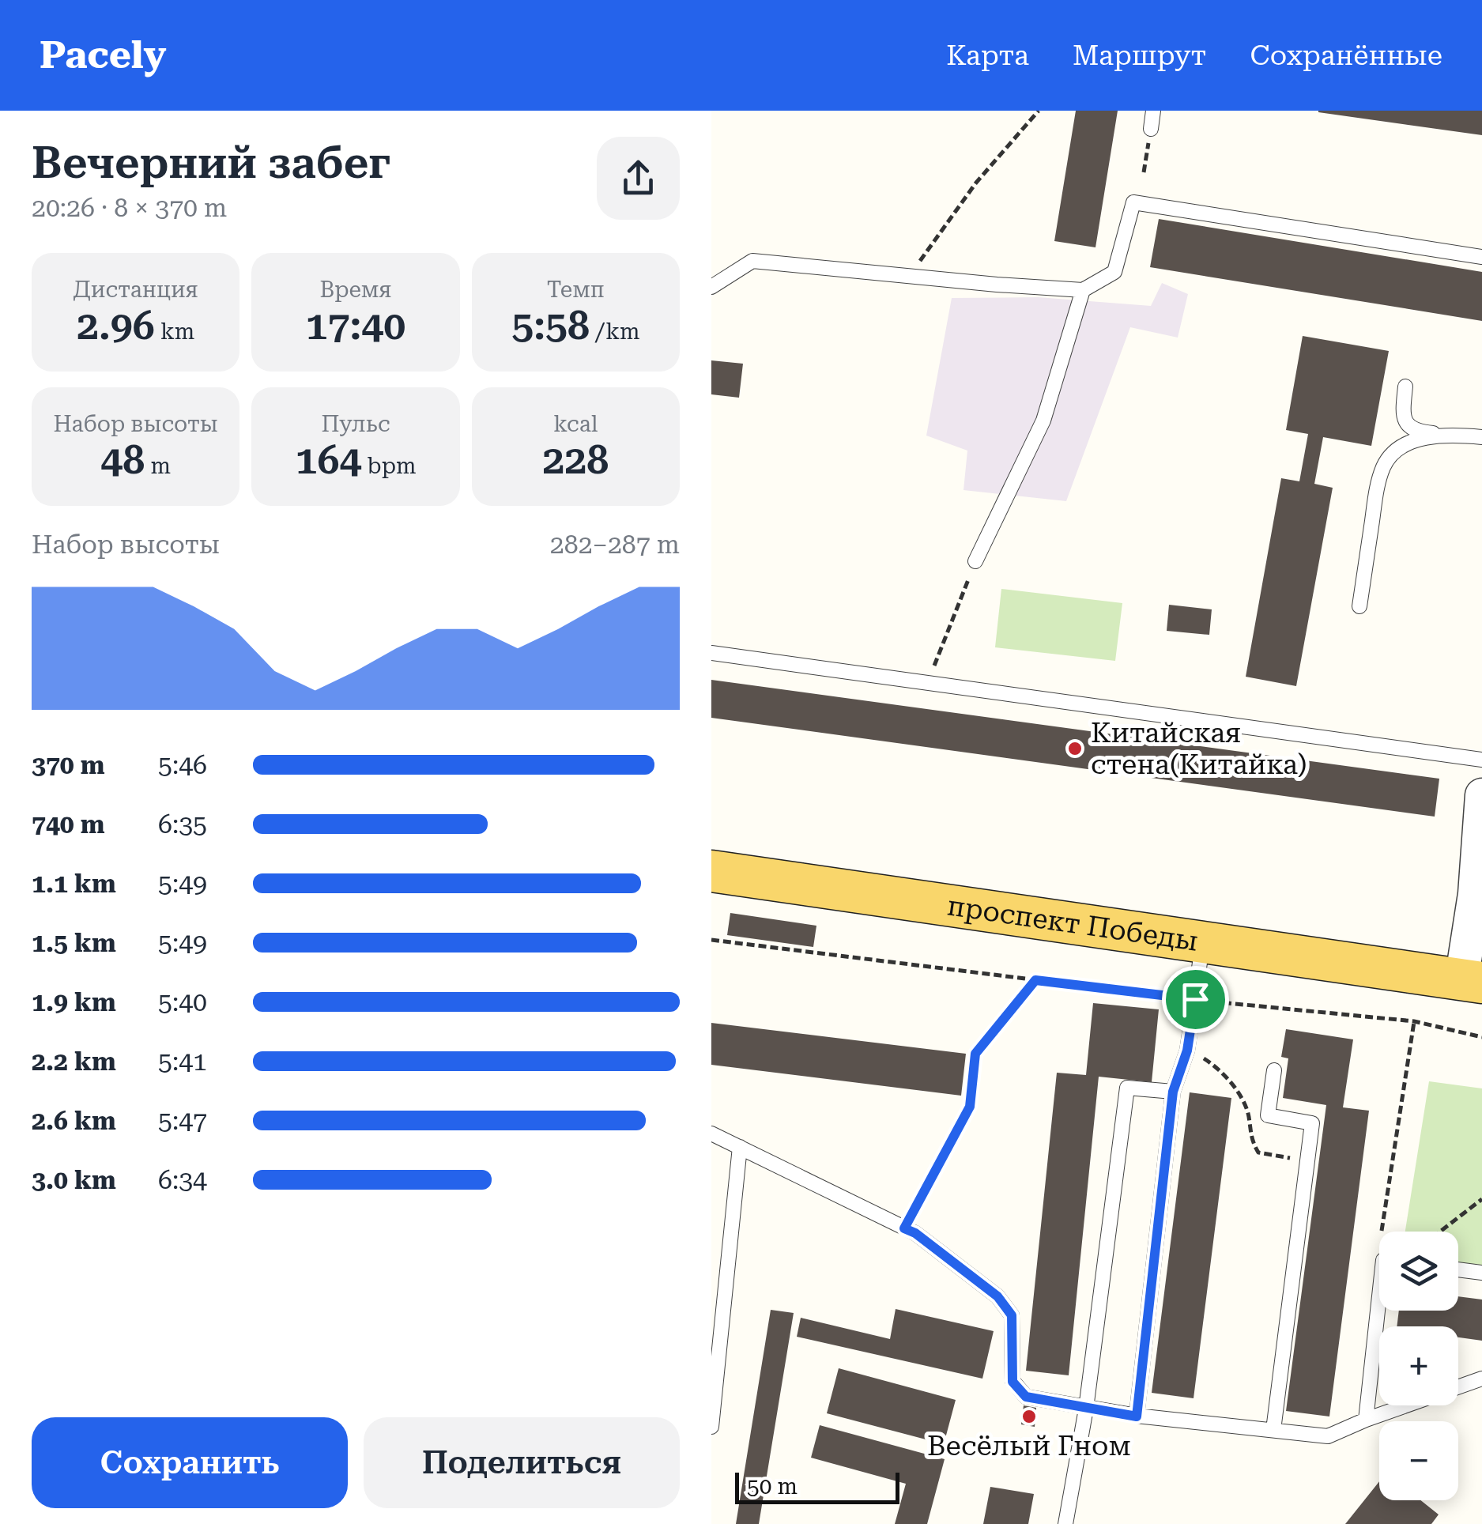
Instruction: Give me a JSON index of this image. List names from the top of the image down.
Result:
{
  "streets": {
    "main road": ["проспект Победы"]
  },
  "places": ["Китайская стена(Китайка)", "Весёлый Гном"],
  "scale_bar": "50 m",
  "page": {
    "header": "Pacely",
    "nav": ["Карта", "Маршрут", "Сохранённые"],
    "heading": ["Вечерний забег", "20:26 · 8 × 370 m"],
    "stats": [
      ["Дистанция", "2.96 km"],
      ["Время", "17:40"],
      ["Темп", "5:58 /km"],
      ["Набор высоты", "48 m"],
      ["Пульс", "164 bpm"],
      ["kcal", "228"]
    ],
    "chart": ["Набор высоты", "282–287 m"],
    "list": [
      {
        "name": "370 m",
        "note": "5:46"
      },
      {
        "name": "740 m",
        "note": "6:35"
      },
      {
        "name": "1.1 km",
        "note": "5:49"
      },
      {
        "name": "1.5 km",
        "note": "5:49"
      },
      {
        "name": "1.9 km",
        "note": "5:40"
      },
      {
        "name": "2.2 km",
        "note": "5:41"
      },
      {
        "name": "2.6 km",
        "note": "5:47"
      },
      {
        "name": "3.0 km",
        "note": "6:34"
      }
    ],
    "map_buttons": ["+", "−"],
    "buttons": ["Сохранить", "Поделиться"],
    "scale": "50 m"
  }
}
